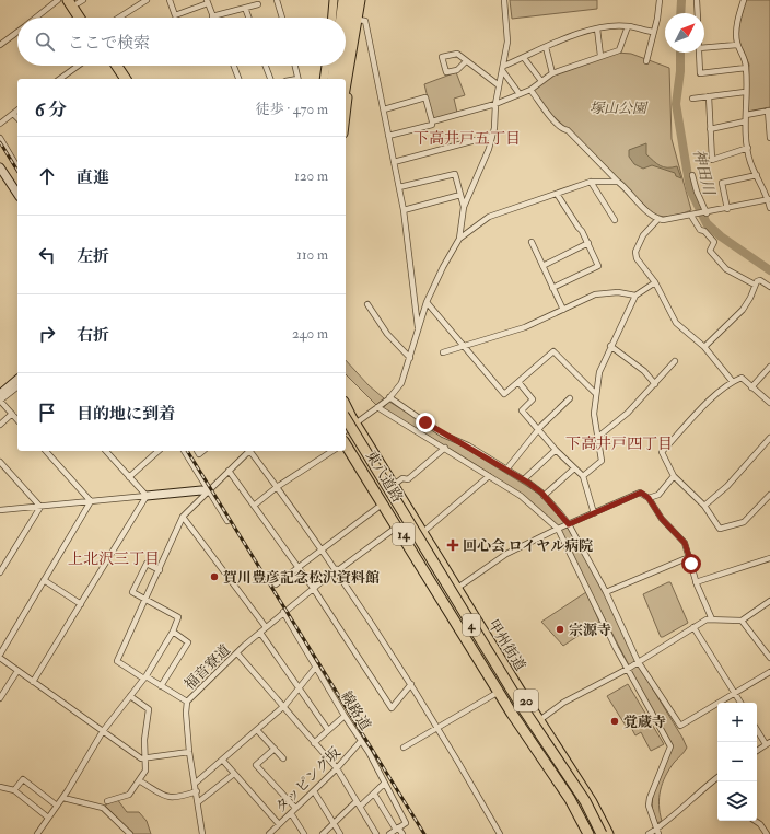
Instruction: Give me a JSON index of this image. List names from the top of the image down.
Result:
{
  "streets": {
    "highway": ["4", "甲州街道", "20"],
    "main road": ["東八道路", "14"],
    "street": ["福音寮道", "線路道", "タッピング坂"]
  },
  "crossings": [
    ["東八道路", "甲州街道"],
    ["東八道路", "20"],
    ["福音寮道", "20"],
    ["福音寮道", "線路道"],
    ["線路道", "タッピング坂"]
  ],
  "districts": ["下高井戸五丁目", "下高井戸四丁目", "上北沢三丁目"],
  "water": ["神田川"],
  "parks": ["塚山公園"],
  "places": {
    "health": ["回心会 ロイヤル病院"],
    "other": ["賀川豊彦記念松沢資料館", "宗源寺", "覚蔵寺"]
  },
  "north": "top right",
  "page": {
    "search": "ここで検索",
    "heading": ["6 分", "徒歩 · 470 m"],
    "list": [
      ["直進", "120 m"],
      ["左折", "110 m"],
      ["右折", "240 m"],
      "目的地に到着"
    ],
    "map_buttons": ["+", "−"]
  }
}
